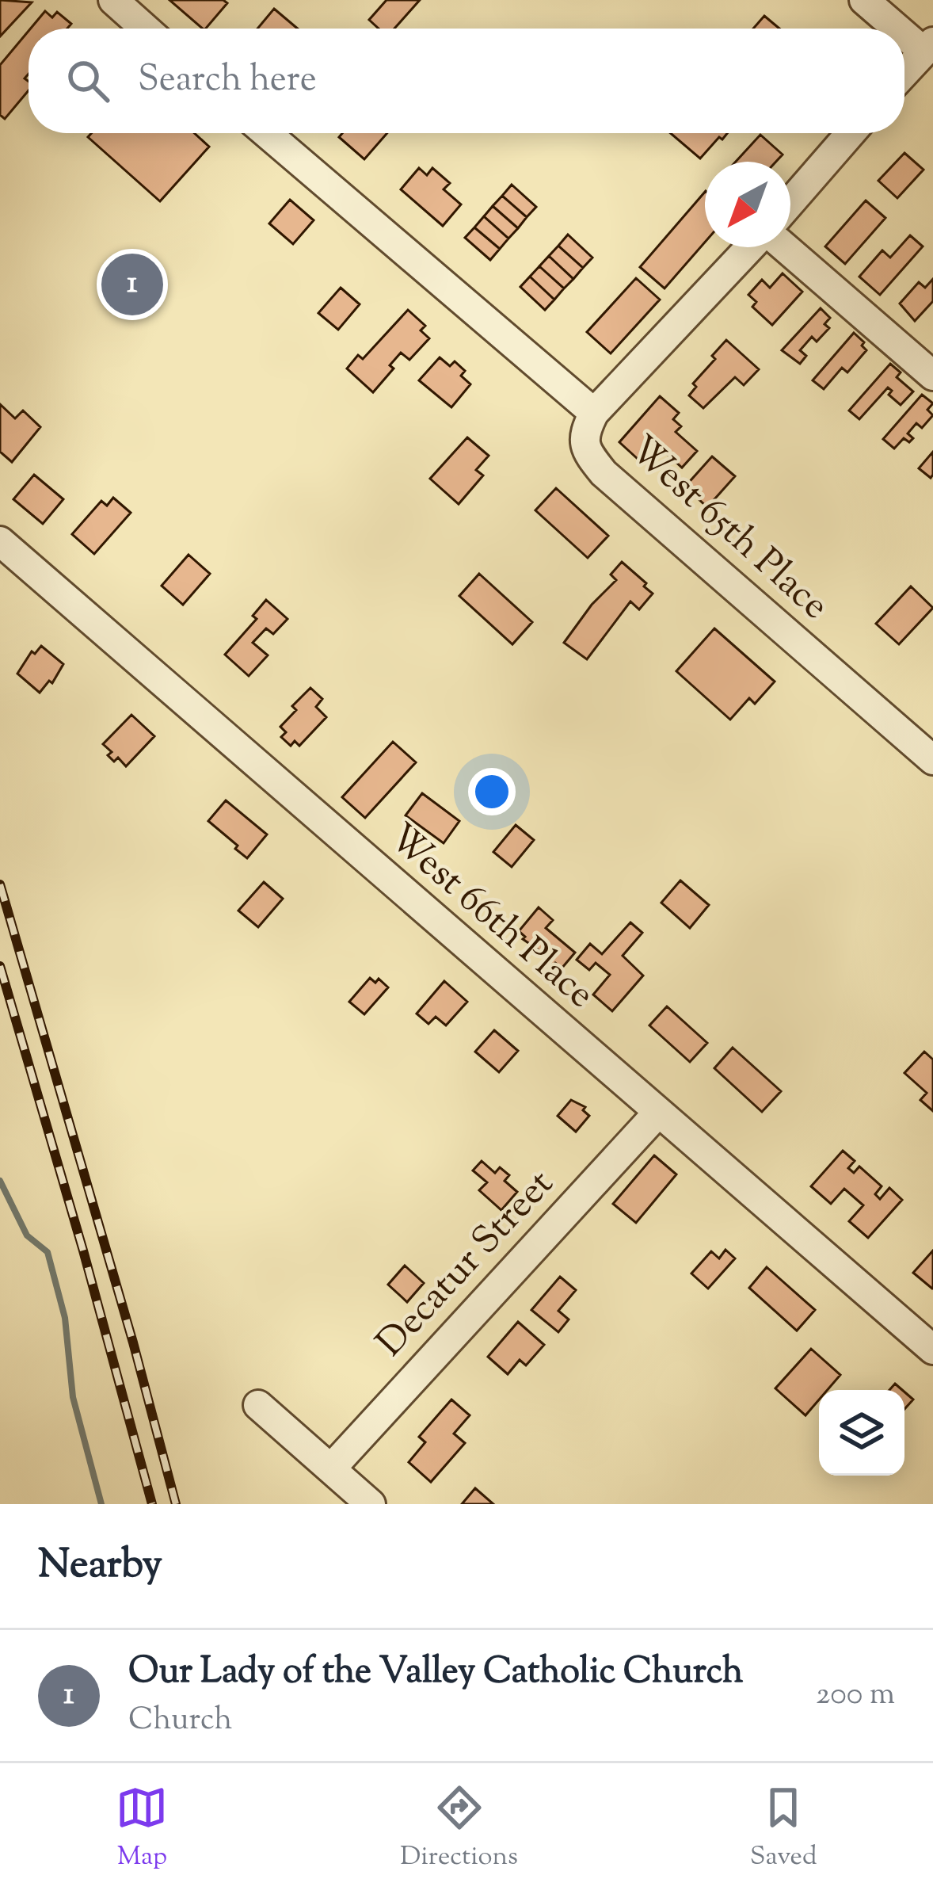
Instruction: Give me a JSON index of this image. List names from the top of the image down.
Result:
{
  "streets": {
    "street": ["West 65th Place", "West 66th Place", "Decatur Street"]
  },
  "crossings": [
    ["West 66th Place", "Decatur Street"]
  ],
  "north": "bottom left",
  "page": {
    "search": "Search here",
    "pins": "1",
    "heading": "Nearby",
    "list": [
      {
        "mark": "1",
        "name": "Our Lady of the Valley Catholic Church",
        "note": "Church",
        "value": "200 m"
      }
    ],
    "nav": ["Map", "Directions", "Saved"]
  }
}
